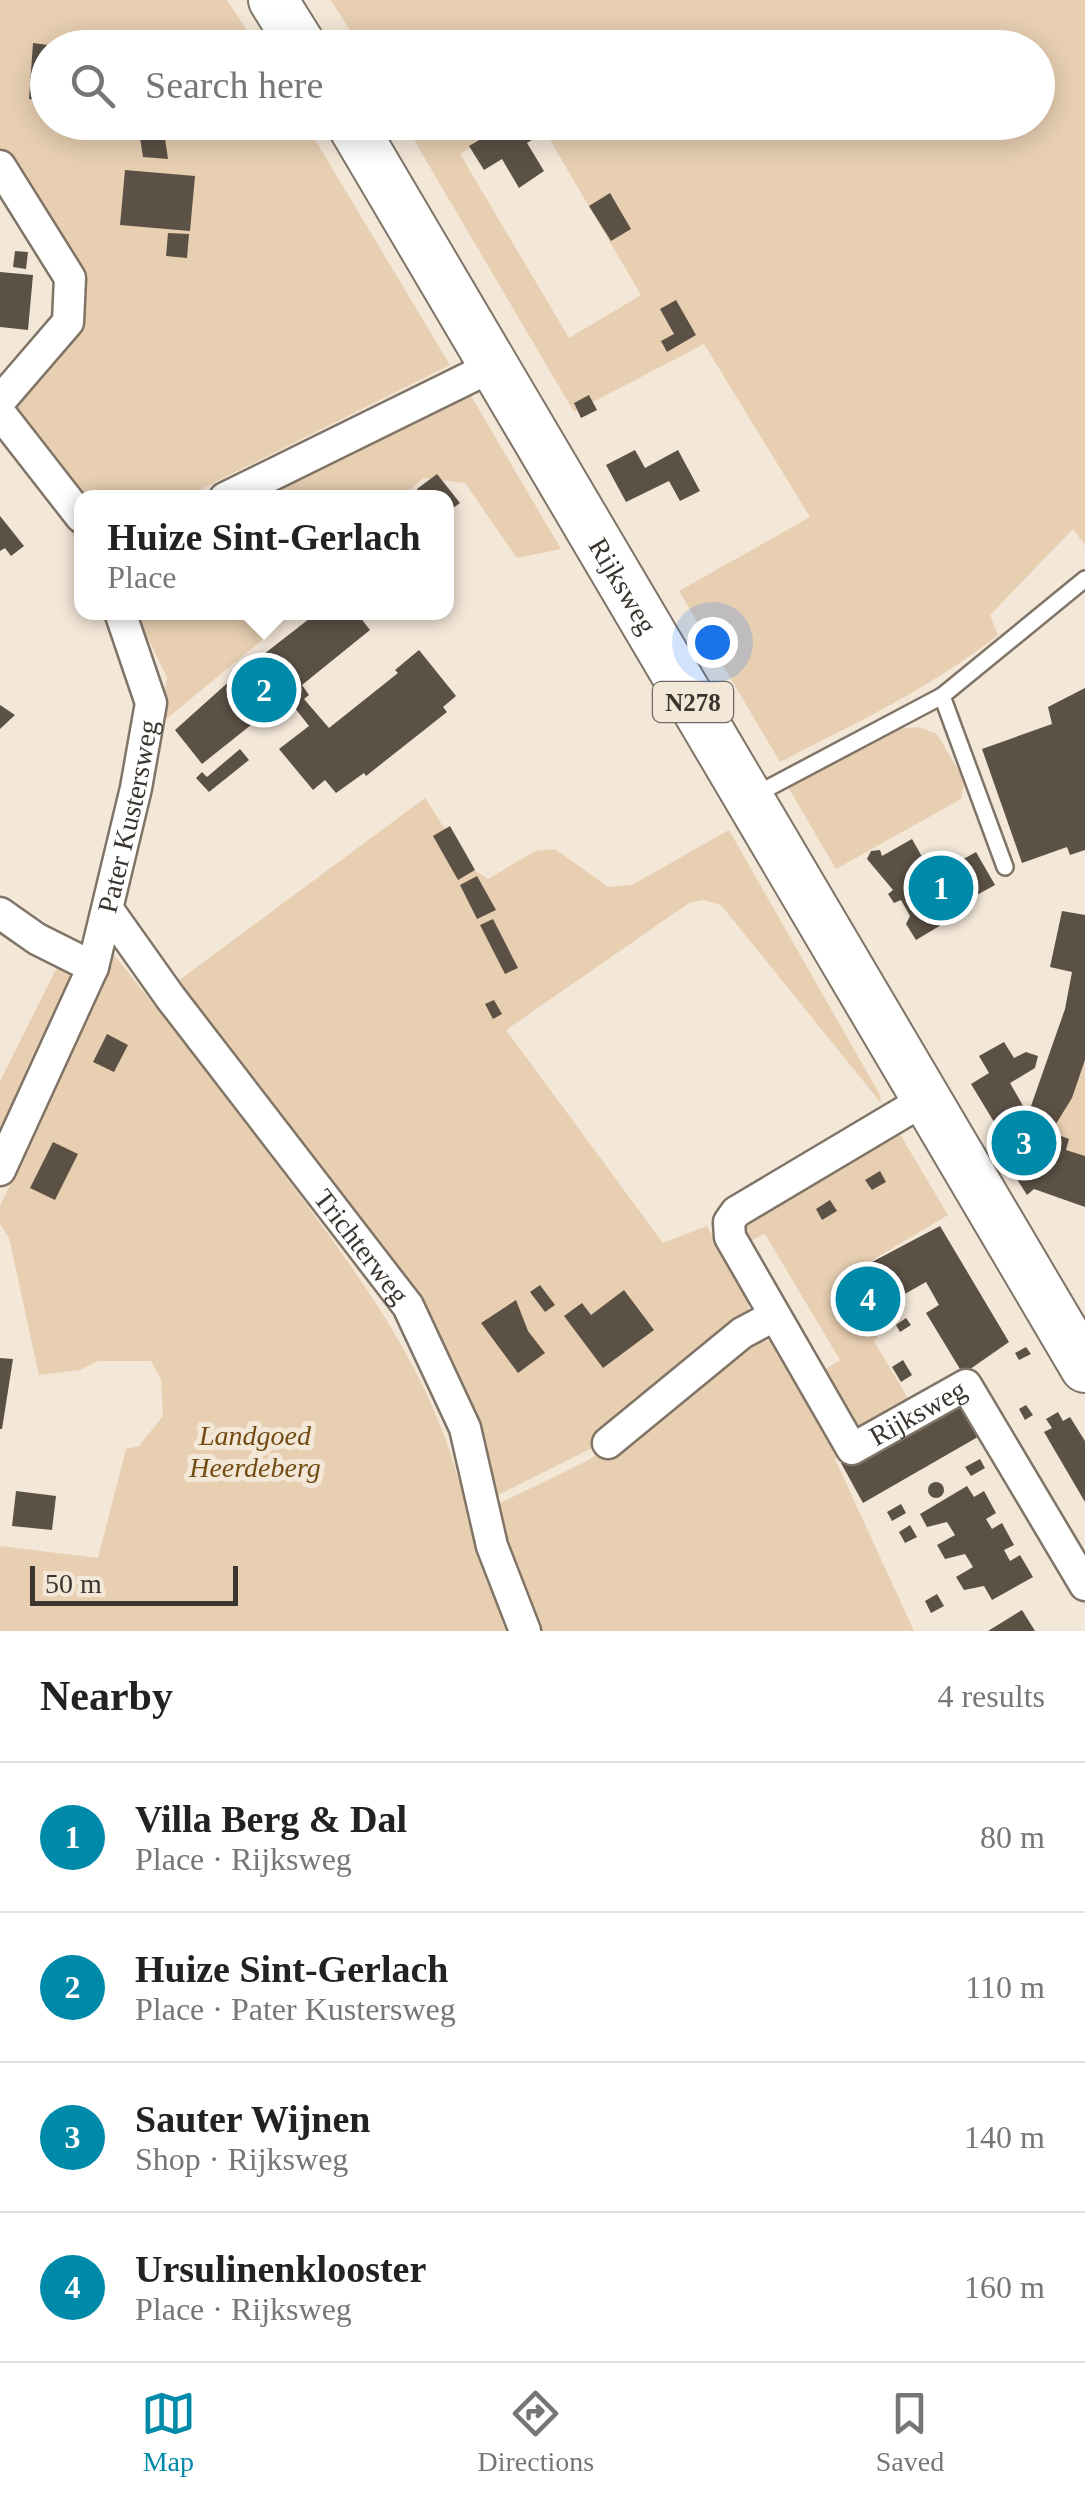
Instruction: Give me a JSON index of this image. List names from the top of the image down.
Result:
{
  "streets": {
    "main road": ["Rijksweg", "N278"],
    "street": ["Pater Kustersweg", "Trichterweg"]
  },
  "crossings": [
    ["Pater Kustersweg", "Trichterweg"]
  ],
  "parks": ["Landgoed Heerdeberg"],
  "scale_bar": "50 m",
  "page": {
    "search": "Search here",
    "popup": ["Huize Sint-Gerlach", "Place"],
    "pins": [
      "2",
      "1",
      "3",
      "4"
    ],
    "scale": "50 m",
    "heading": ["Nearby", "4 results"],
    "list": [
      {
        "mark": "1",
        "name": "Villa Berg & Dal",
        "note": "Place · Rijksweg",
        "value": "80 m"
      },
      {
        "mark": "2",
        "name": "Huize Sint-Gerlach",
        "note": "Place · Pater Kustersweg",
        "value": "110 m"
      },
      {
        "mark": "3",
        "name": "Sauter Wijnen",
        "note": "Shop · Rijksweg",
        "value": "140 m"
      },
      {
        "mark": "4",
        "name": "Ursulinenklooster",
        "note": "Place · Rijksweg",
        "value": "160 m"
      }
    ],
    "nav": ["Map", "Directions", "Saved"]
  }
}
